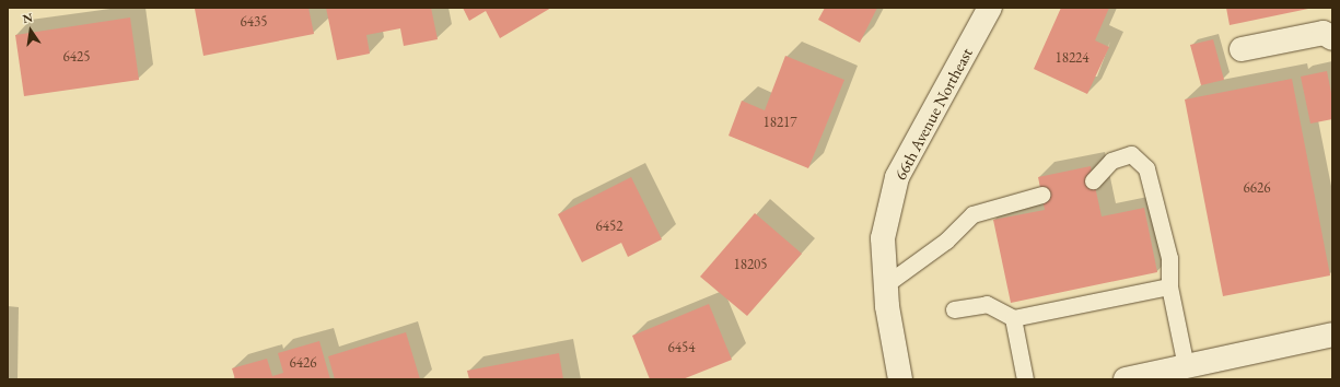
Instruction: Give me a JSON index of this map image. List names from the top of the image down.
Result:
{
  "streets": {
    "street": ["66th Avenue Northeast"]
  },
  "house_numbers": [
    "6435",
    "6425",
    "18224",
    "18217",
    "6626",
    "6452",
    "18205",
    "6454",
    "6426"
  ],
  "north": "top"
}
